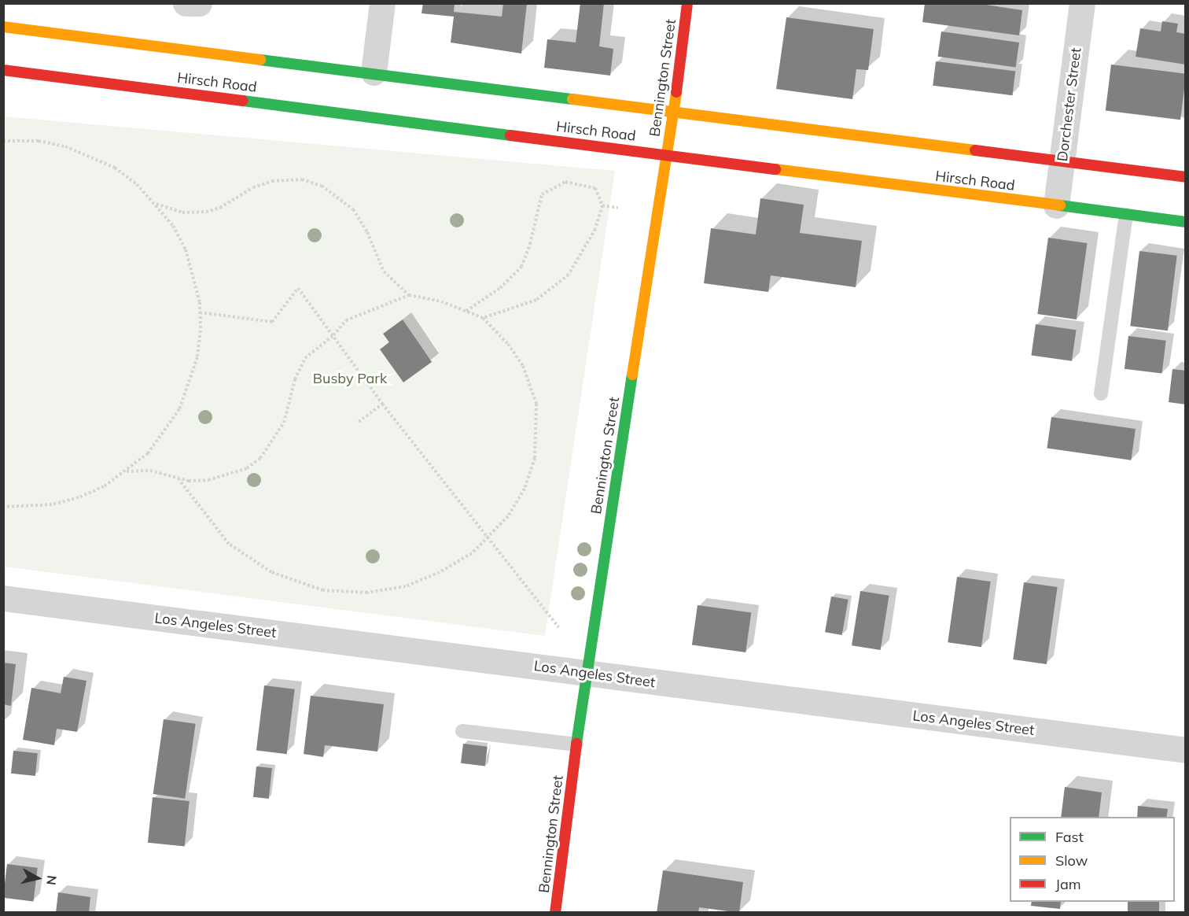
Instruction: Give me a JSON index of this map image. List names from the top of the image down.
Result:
{
  "streets": {
    "main road": ["Bennington Street", "Hirsch Road"],
    "street": ["Dorchester Street", "Los Angeles Street"]
  },
  "crossings": [
    ["Bennington Street", "Hirsch Road"],
    ["Bennington Street", "Los Angeles Street"],
    ["Hirsch Road", "Dorchester Street"]
  ],
  "parks": ["Busby Park"],
  "legend": ["Fast", "Slow", "Jam"],
  "north": "right"
}
